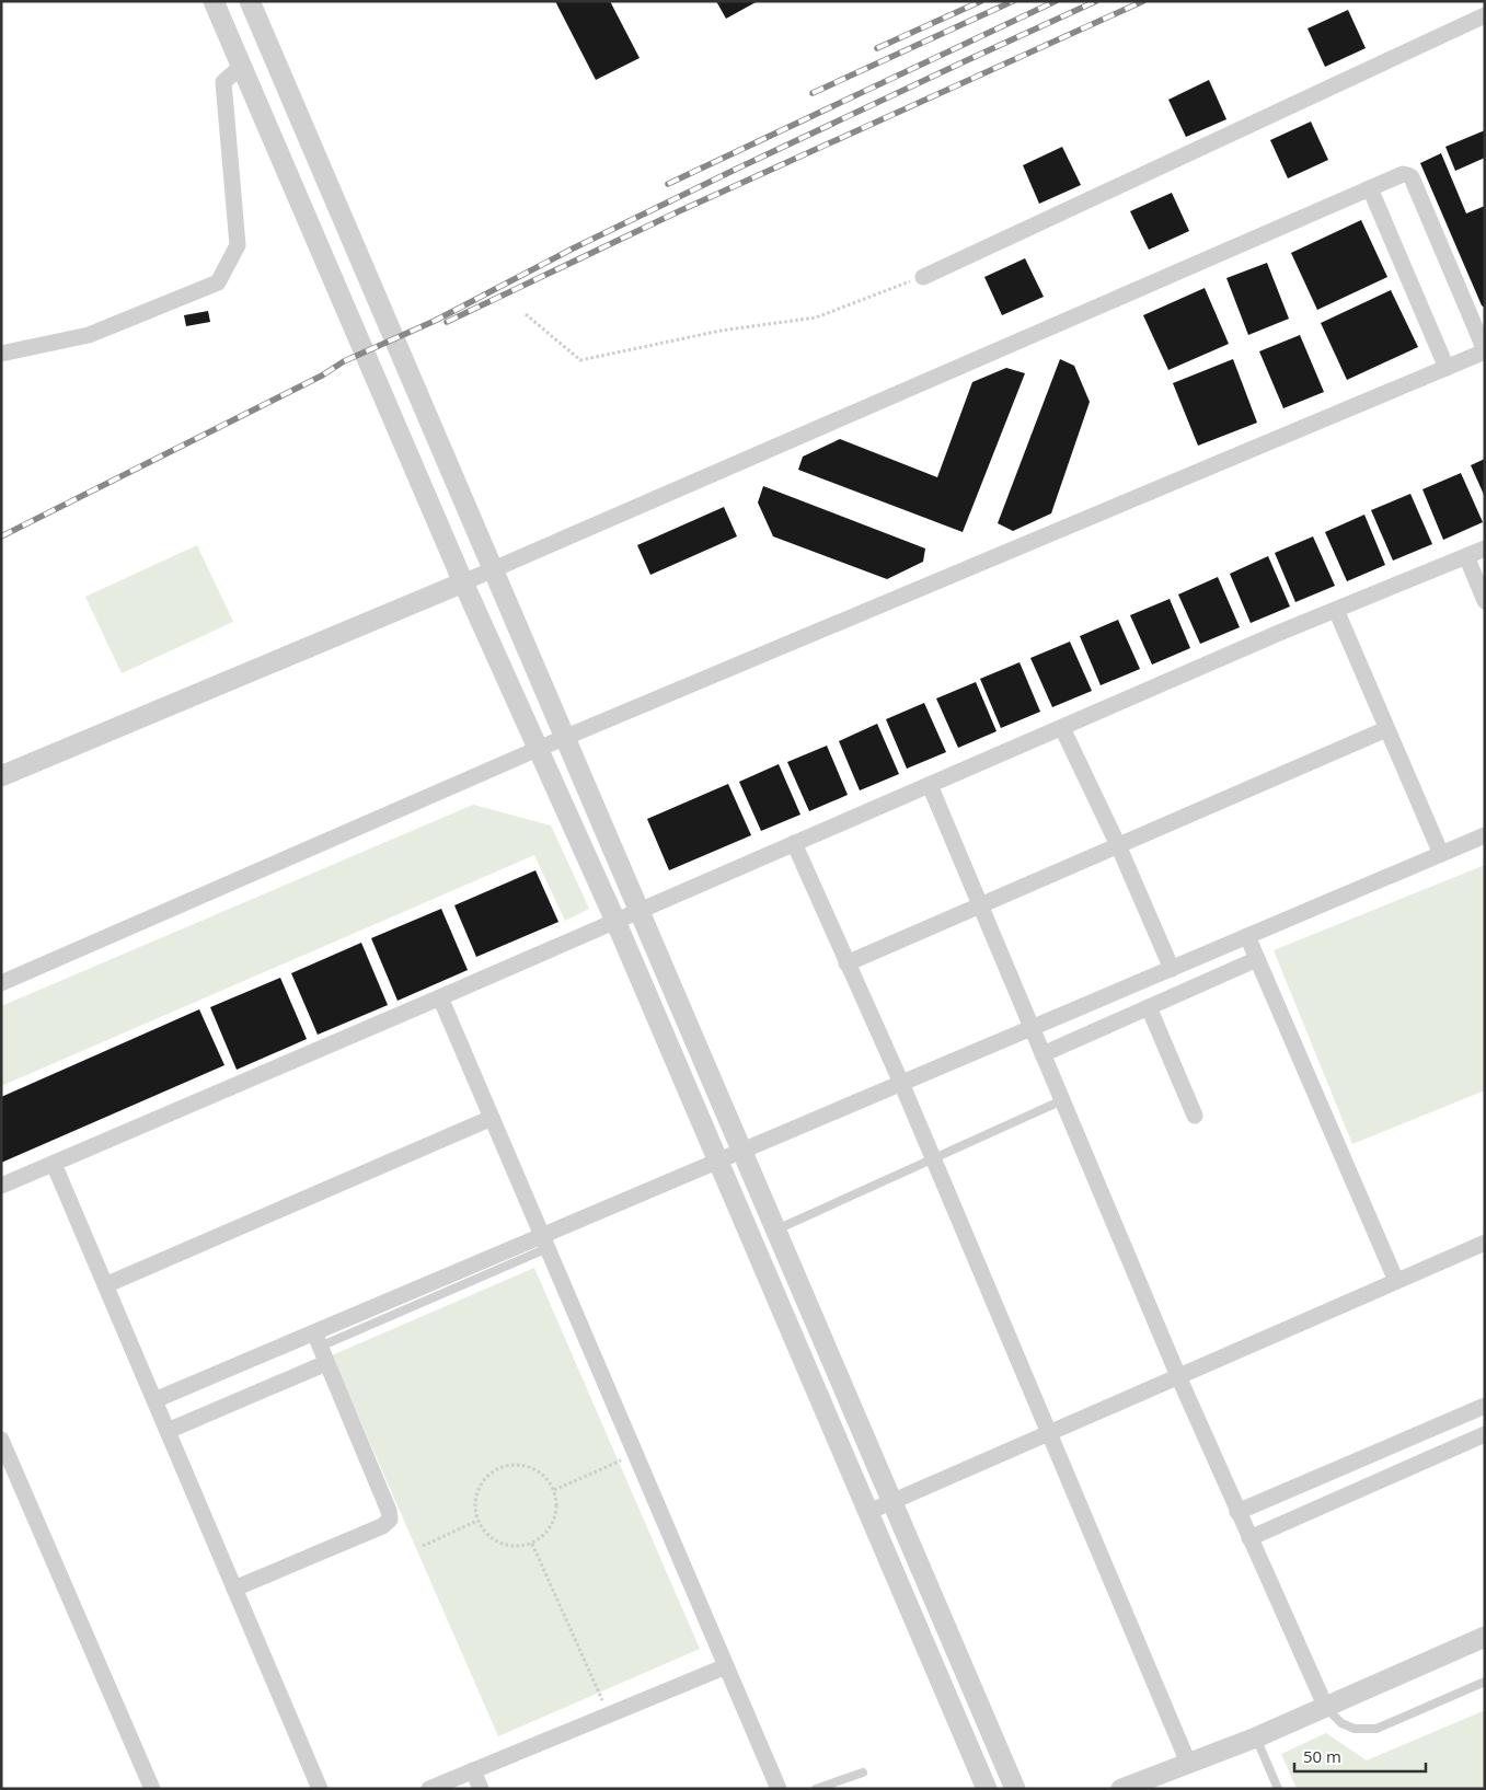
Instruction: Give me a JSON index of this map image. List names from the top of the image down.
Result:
{
  "scale_bar": "50 m"
}
